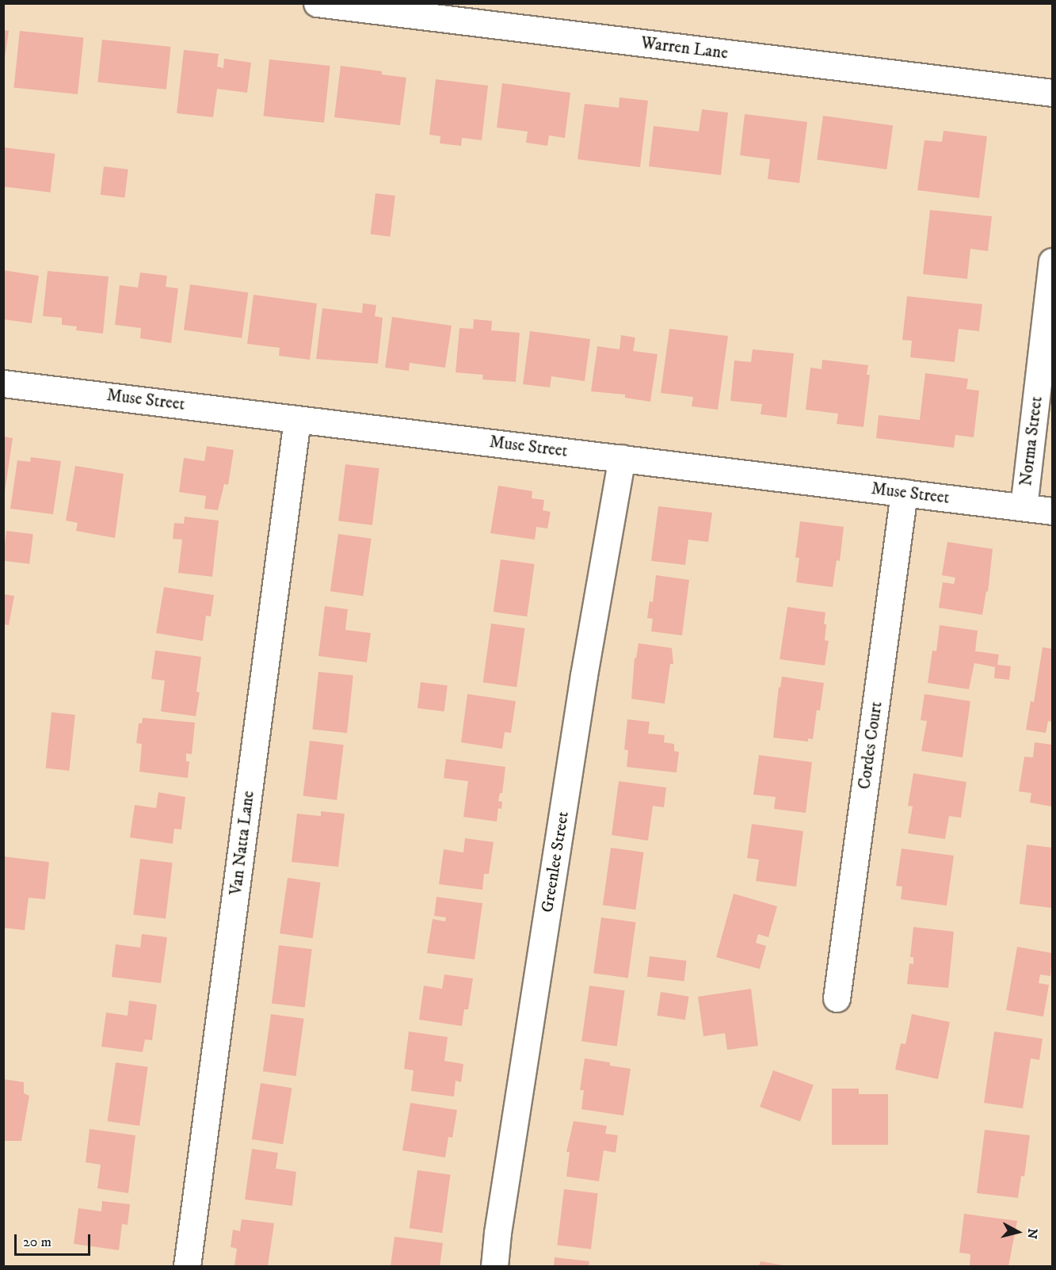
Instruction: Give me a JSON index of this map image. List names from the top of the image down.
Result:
{
  "streets": {
    "street": [
      "Warren Lane",
      "Muse Street",
      "Norma Street",
      "Cordes Court",
      "Van Natta Lane",
      "Greenlee Street"
    ]
  },
  "crossings": [
    ["Muse Street", "Norma Street"],
    ["Muse Street", "Cordes Court"],
    ["Muse Street", "Van Natta Lane"],
    ["Muse Street", "Greenlee Street"]
  ],
  "scale_bar": "20 m",
  "north": "right"
}
